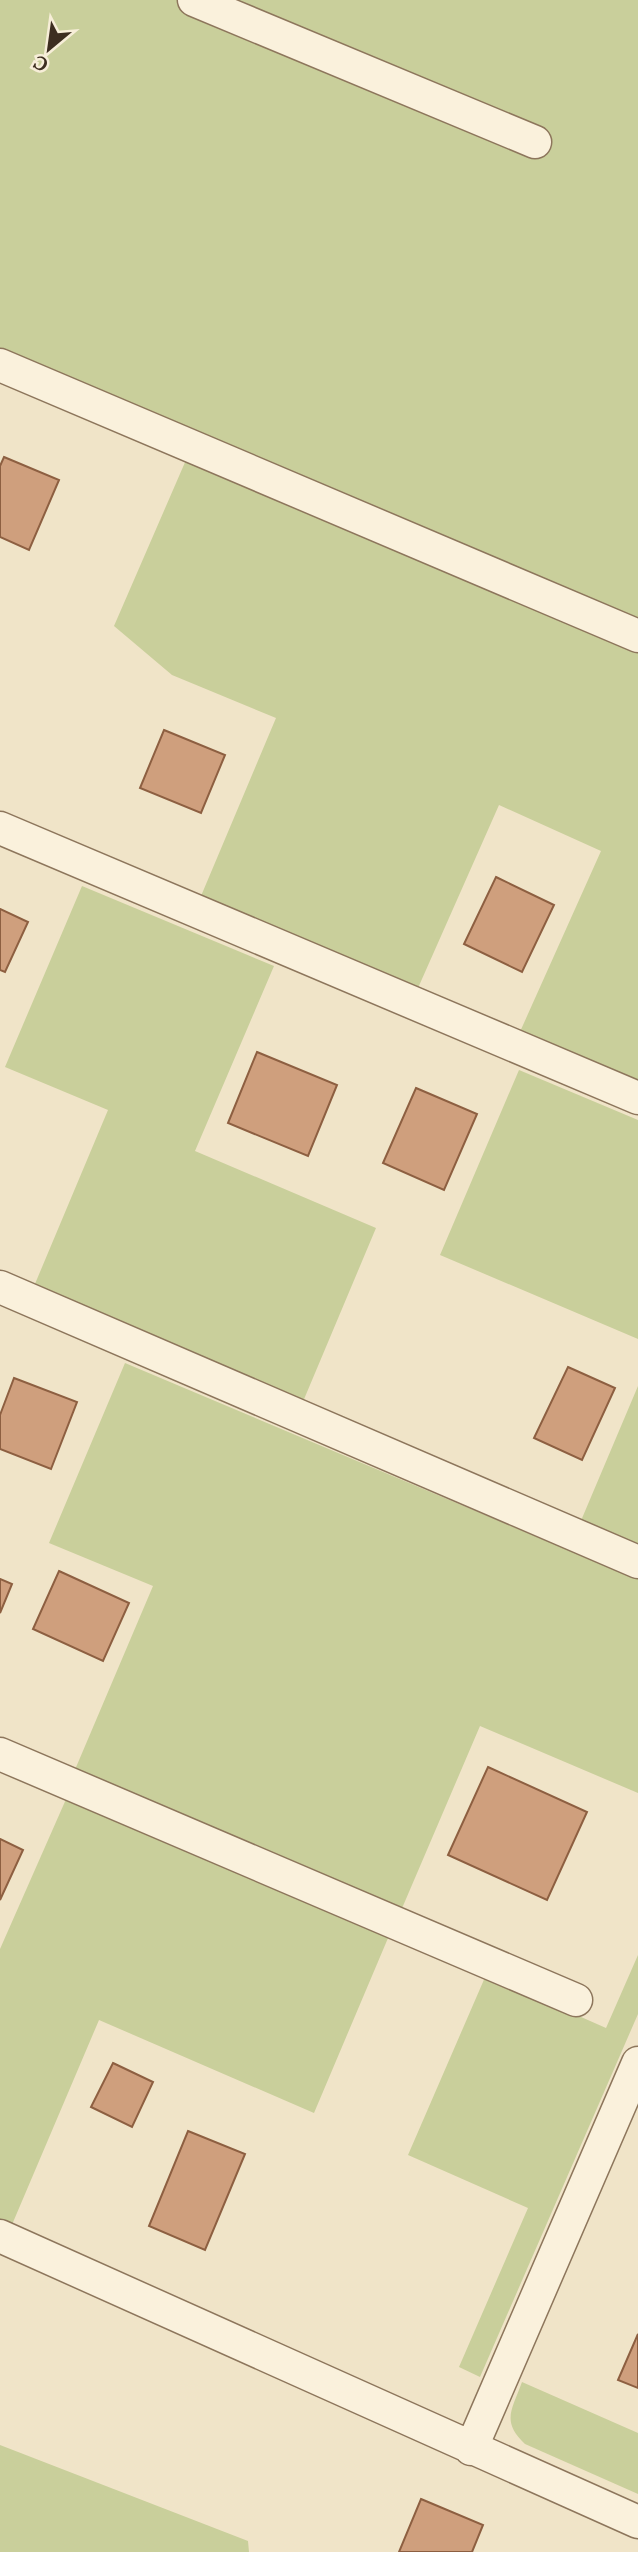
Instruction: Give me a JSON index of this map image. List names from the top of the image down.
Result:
{
  "north": "bottom left"
}
